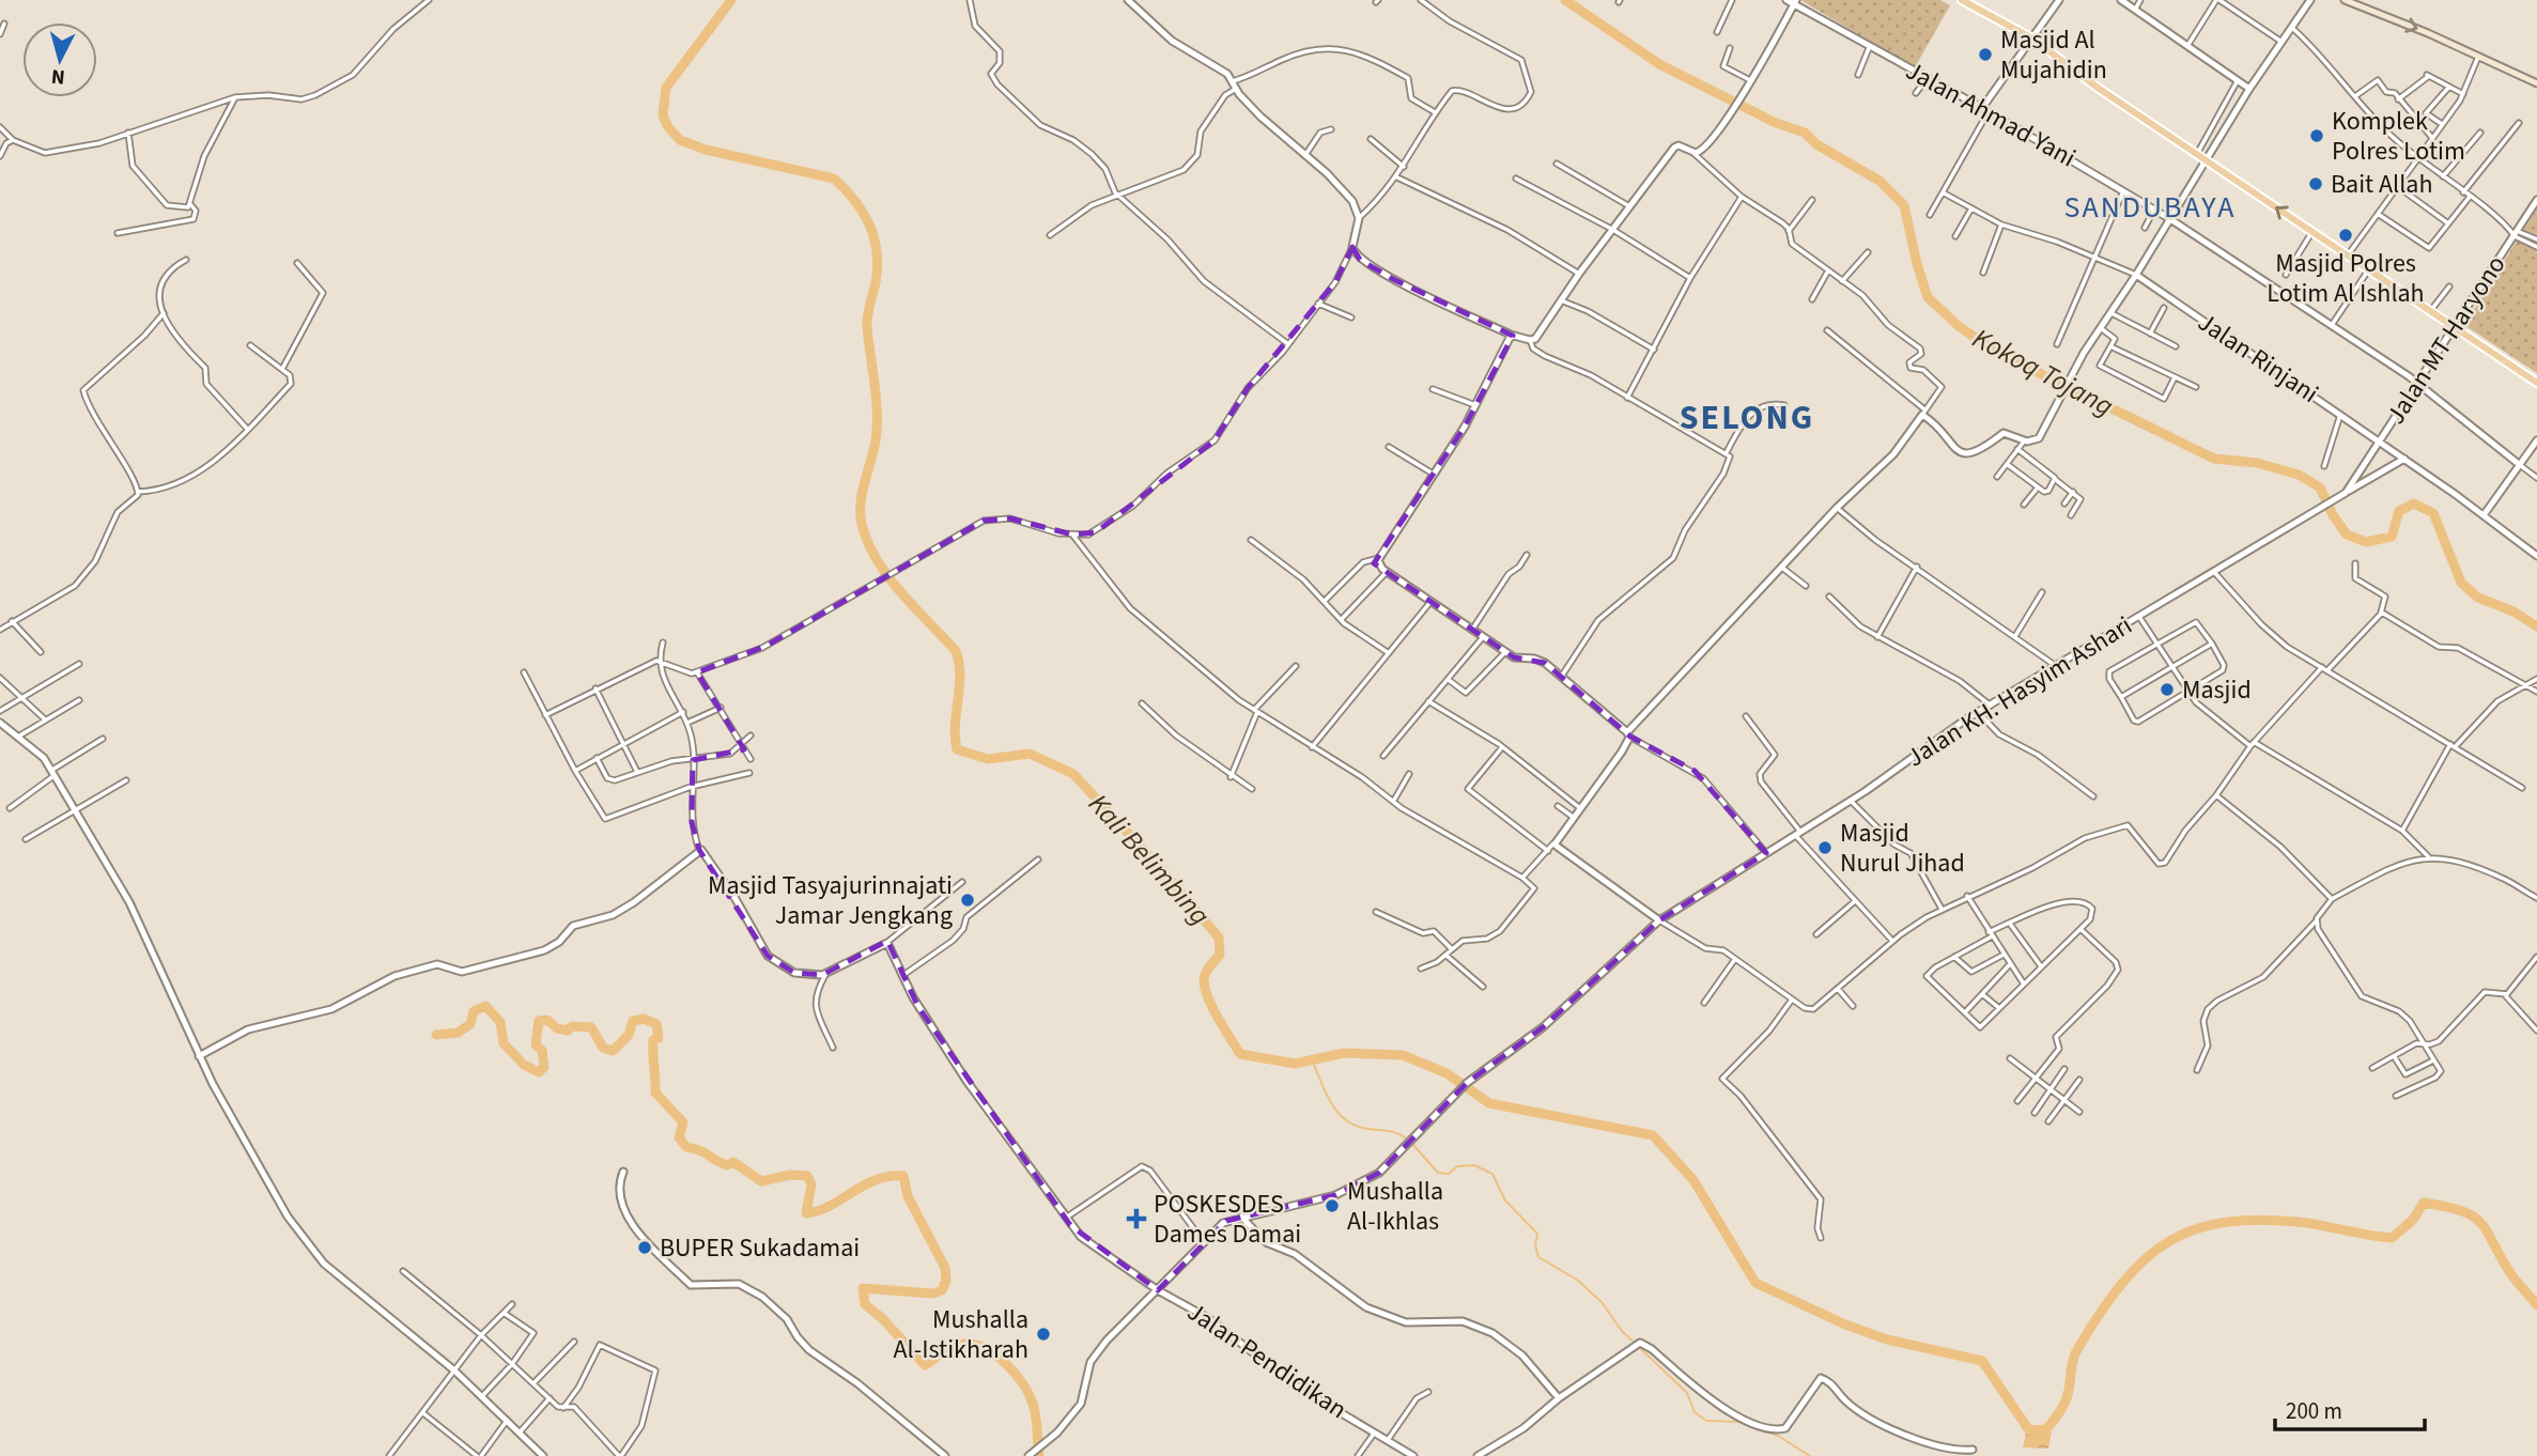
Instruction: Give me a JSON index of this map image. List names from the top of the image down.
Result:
{
  "streets": {
    "street": [
      "Jalan Ahmad Yani",
      "Jalan MT Haryono",
      "Jalan Rinjani",
      "Jalan KH. Hasyim Ashari",
      "Jalan Pendidikan"
    ]
  },
  "crossings": [
    ["Jalan Ahmad Yani", "Jalan MT Haryono"],
    ["Jalan MT Haryono", "Jalan Rinjani"],
    ["Jalan MT Haryono", "Jalan KH. Hasyim Ashari"],
    ["Jalan Rinjani", "Jalan KH. Hasyim Ashari"],
    ["Jalan KH. Hasyim Ashari", "Jalan Pendidikan"]
  ],
  "districts": ["SANDUBAYA", "SELONG"],
  "water": ["Kokoq Tojang", "Kali Belimbing"],
  "places": {
    "other": [
      "Masjid Al Mujahidin",
      "Komplek Polres Lotim",
      "Bait Allah",
      "Masjid Polres Lotim Al Ishlah",
      "Masjid",
      "Masjid Nurul Jihad",
      "Masjid Tasyajurinnajati Jamar Jengkang",
      "Mushalla Al-Ikhlas",
      "BUPER Sukadamai",
      "Mushalla Al-Istikharah"
    ],
    "health": ["POSKESDES Dames Damai"]
  },
  "scale_bar": "200 m",
  "north": "bottom"
}
